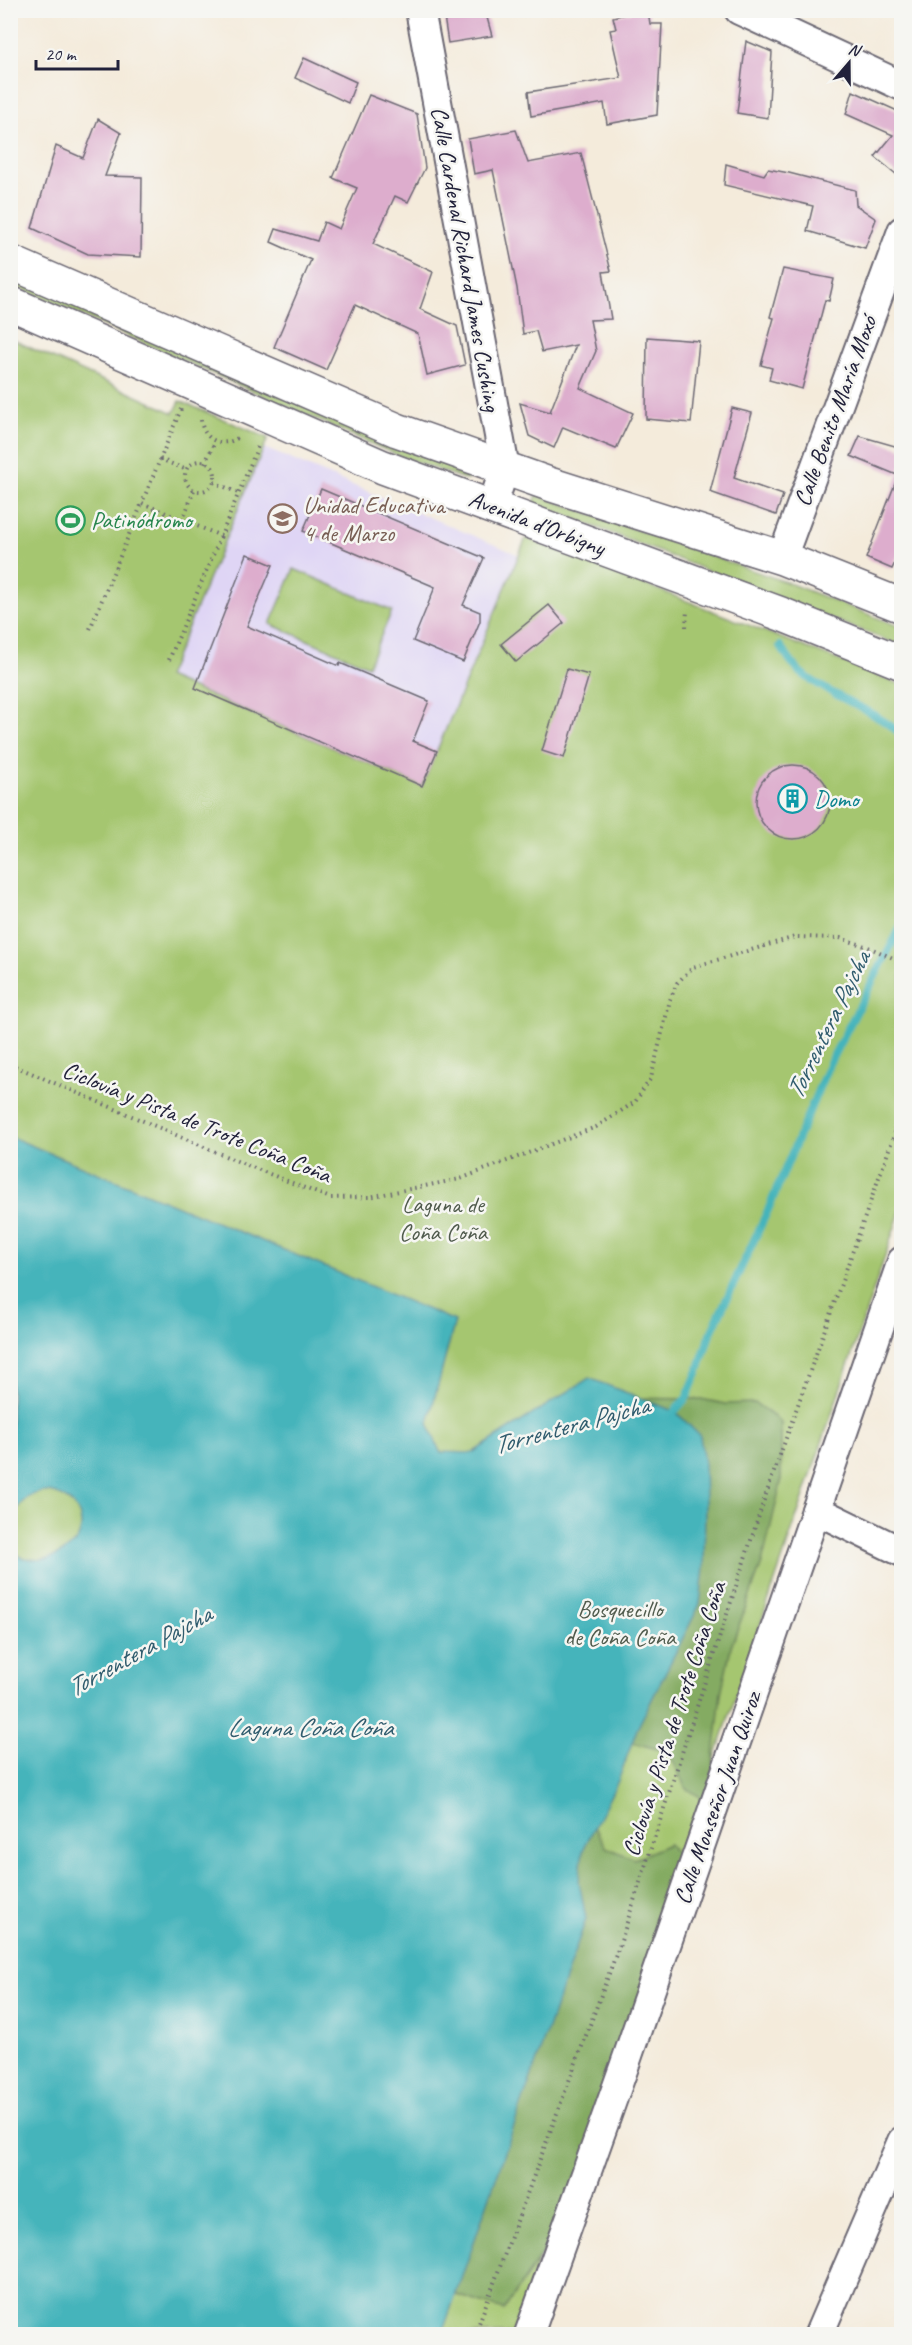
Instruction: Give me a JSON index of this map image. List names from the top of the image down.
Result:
{
  "streets": {
    "main road": ["Avenida d'Orbigny"],
    "street": ["Calle Cardenal Richard James Cushing", "Calle Benito María Moxó", "Calle Monseñor Juan Quiroz"],
    "path": ["Ciclovía y Pista de Trote Coña Coña"]
  },
  "crossings": [
    ["Calle Cardenal Richard James Cushing", "Avenida d'Orbigny"],
    ["Calle Benito María Moxó", "Avenida d'Orbigny"]
  ],
  "water": ["Torrentera Pajcha", "Laguna Coña Coña"],
  "parks": ["Laguna de Coña Coña", "Bosquecillo de Coña Coña"],
  "places": {
    "school or university": ["Unidad Educativa 4 de Marzo"],
    "sports": ["Patinódromo"],
    "building": ["Domo"]
  },
  "scale_bar": "20 m",
  "north": "top"
}
